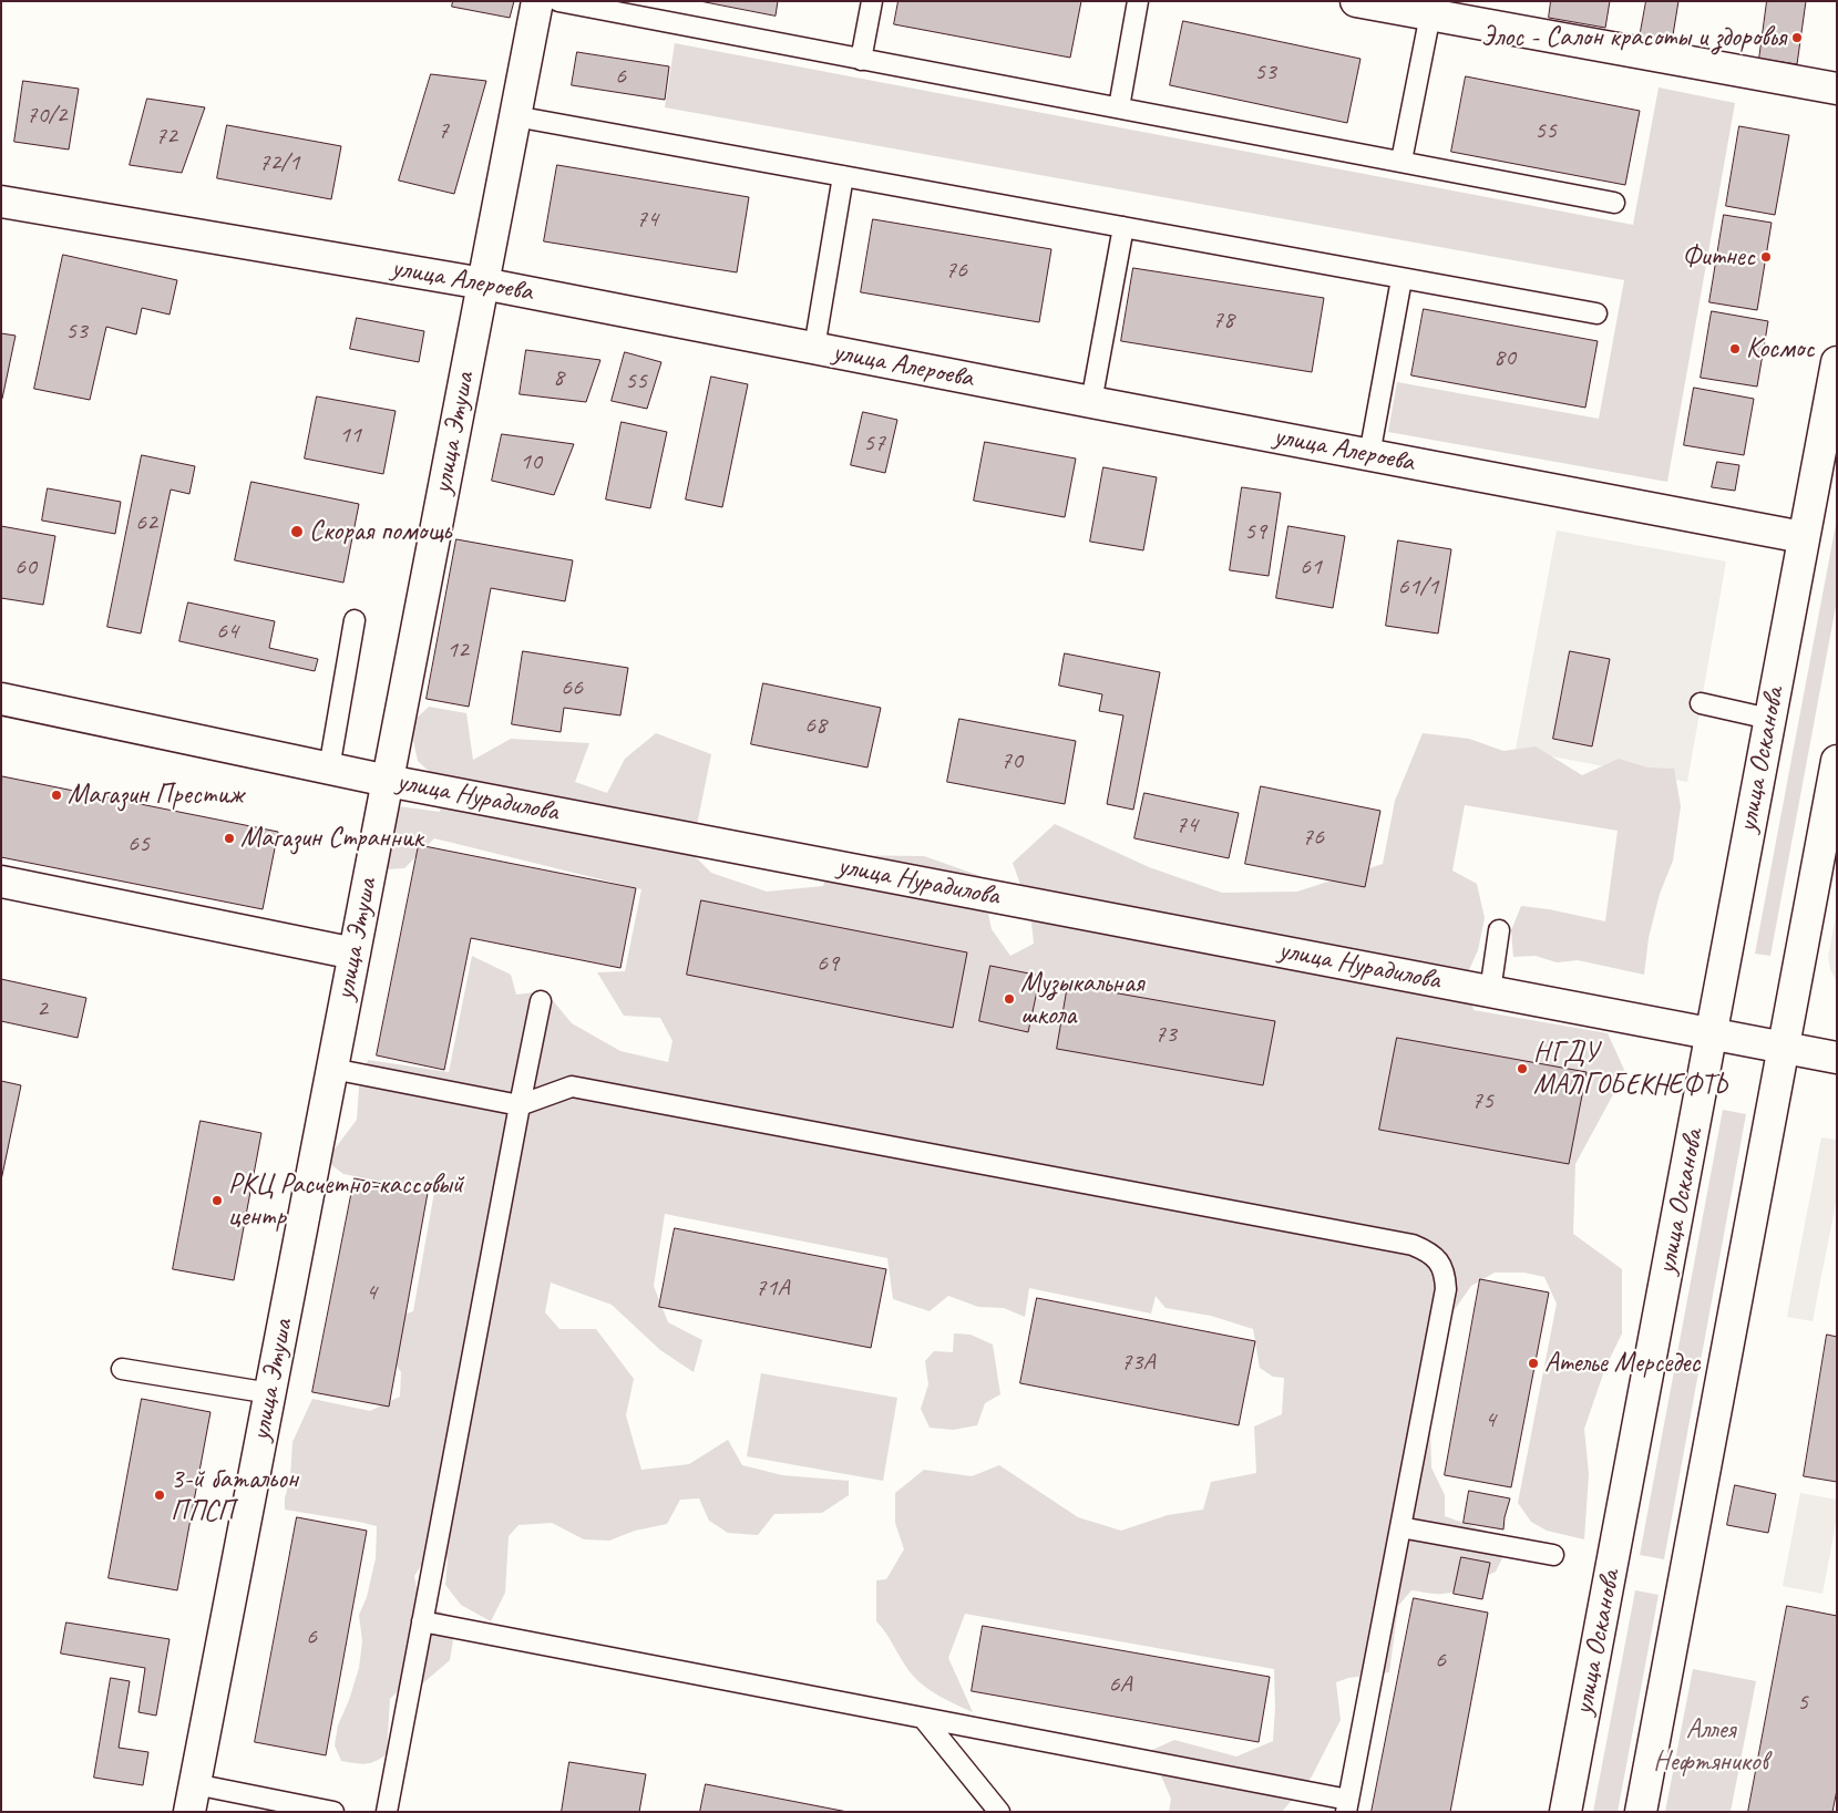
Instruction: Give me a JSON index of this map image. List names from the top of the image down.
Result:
{
  "streets": {
    "street": [
      "улица Алероева",
      "улица Этуша",
      "улица Осканова",
      "улица Нурадилова"
    ]
  },
  "crossings": [
    ["улица Алероева", "улица Этуша"],
    ["улица Алероева", "улица Осканова"],
    ["улица Этуша", "улица Нурадилова"],
    ["улица Осканова", "улица Нурадилова"]
  ],
  "parks": ["Аллея Нефтяников"],
  "places": [
    "Элос - Салон красоты и здоровья",
    "Фитнес",
    "Космос",
    "Скорая помощь",
    "Магазин Престиж",
    "Магазин Странник",
    "Музыкальная школа",
    "НГДУ МАЛГОБЕКНЕФТЬ",
    "РКЦ Расчетно-кассовый центр",
    "Ателье Мерседес",
    "3-й батальон ППСП"
  ],
  "house_numbers": [
    "53",
    "6",
    "70/2",
    "7",
    "55",
    "72",
    "72/1",
    "74",
    "76",
    "78",
    "53",
    "80",
    "8",
    "55",
    "11",
    "57",
    "10",
    "62",
    "59",
    "60",
    "61",
    "61/1",
    "64",
    "12",
    "66",
    "68",
    "70",
    "74",
    "76",
    "65",
    "69",
    "2",
    "73",
    "75",
    "71А",
    "4",
    "73А",
    "4",
    "6",
    "6",
    "6А",
    "5"
  ]
}
